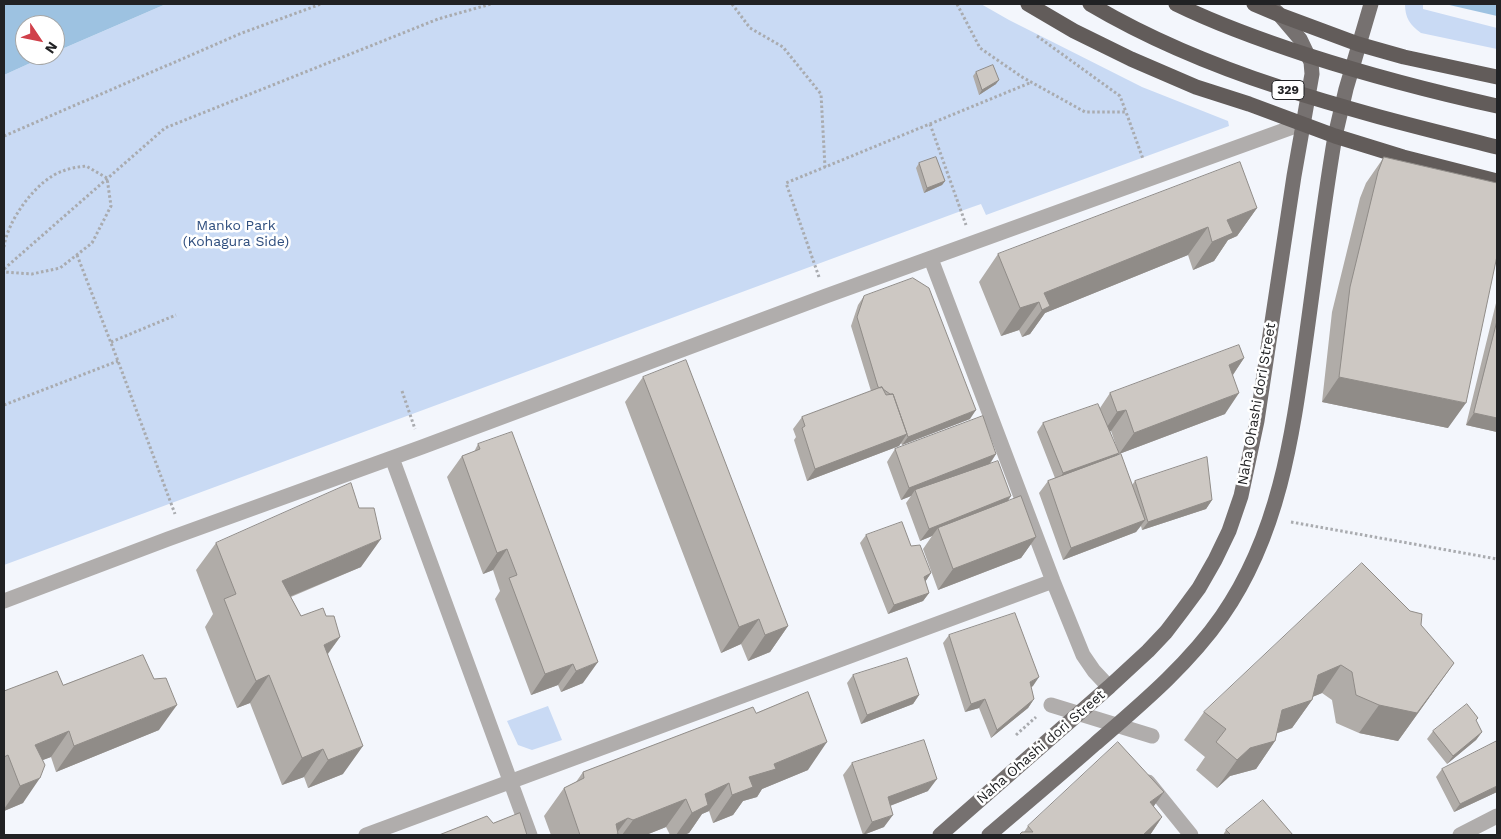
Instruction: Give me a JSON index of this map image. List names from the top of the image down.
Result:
{
  "streets": {
    "highway": ["329"],
    "main road": ["Naha Ohashi dori Street"]
  },
  "parks": ["Manko Park (Kohagura Side)"],
  "north": "bottom right"
}
